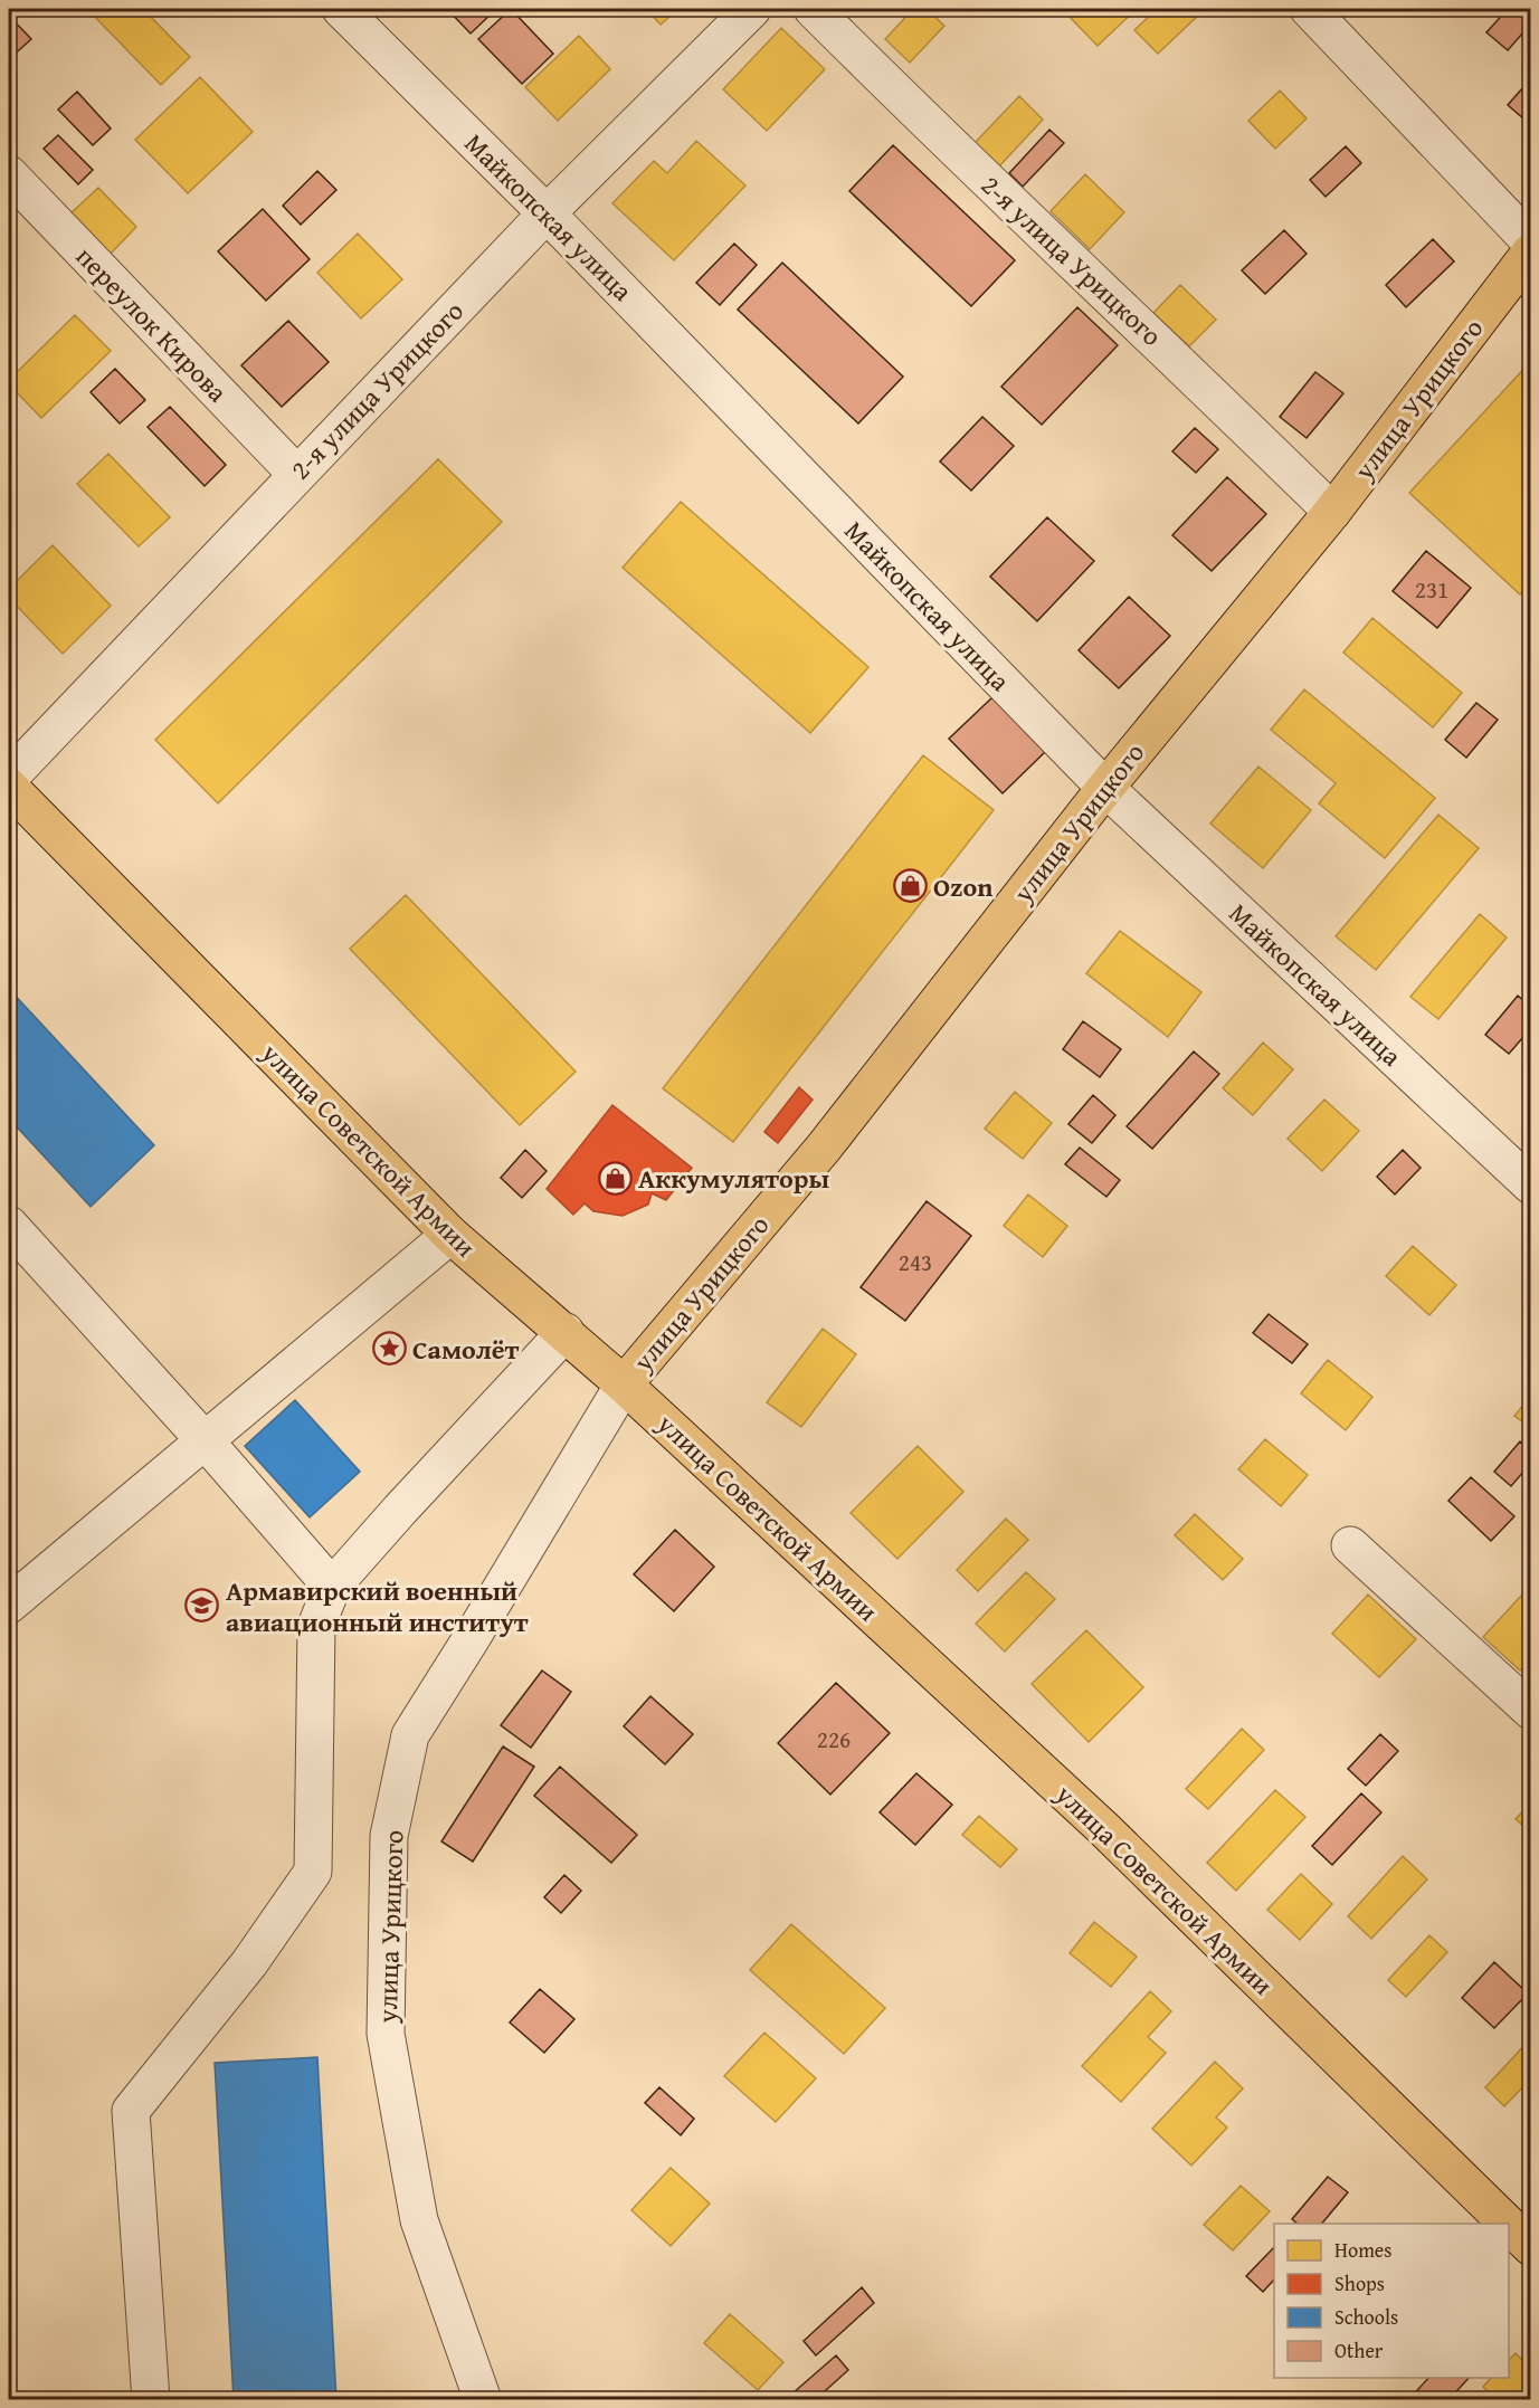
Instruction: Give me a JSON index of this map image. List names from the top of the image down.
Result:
{
  "streets": {
    "main road": ["улица Урицкого", "улица Советской Армии"],
    "street": ["Майкопская улица", "2-я улица Урицкого", "переулок Кирова"]
  },
  "crossings": [
    ["Майкопская улица", "2-я улица Урицкого"],
    ["Майкопская улица", "улица Урицкого"],
    ["2-я улица Урицкого", "переулок Кирова"],
    ["2-я улица Урицкого", "улица Урицкого"],
    ["улица Урицкого", "улица Советской Армии"]
  ],
  "places": {
    "shop": ["Ozon", "Аккумуляторы"],
    "place": ["Самолёт"],
    "school or university": ["Армавирский военный авиационный институт"]
  },
  "house_numbers": ["231", "243", "226"],
  "legend": [
    "Homes",
    "Shops",
    "Schools",
    "Other"
  ]
}
